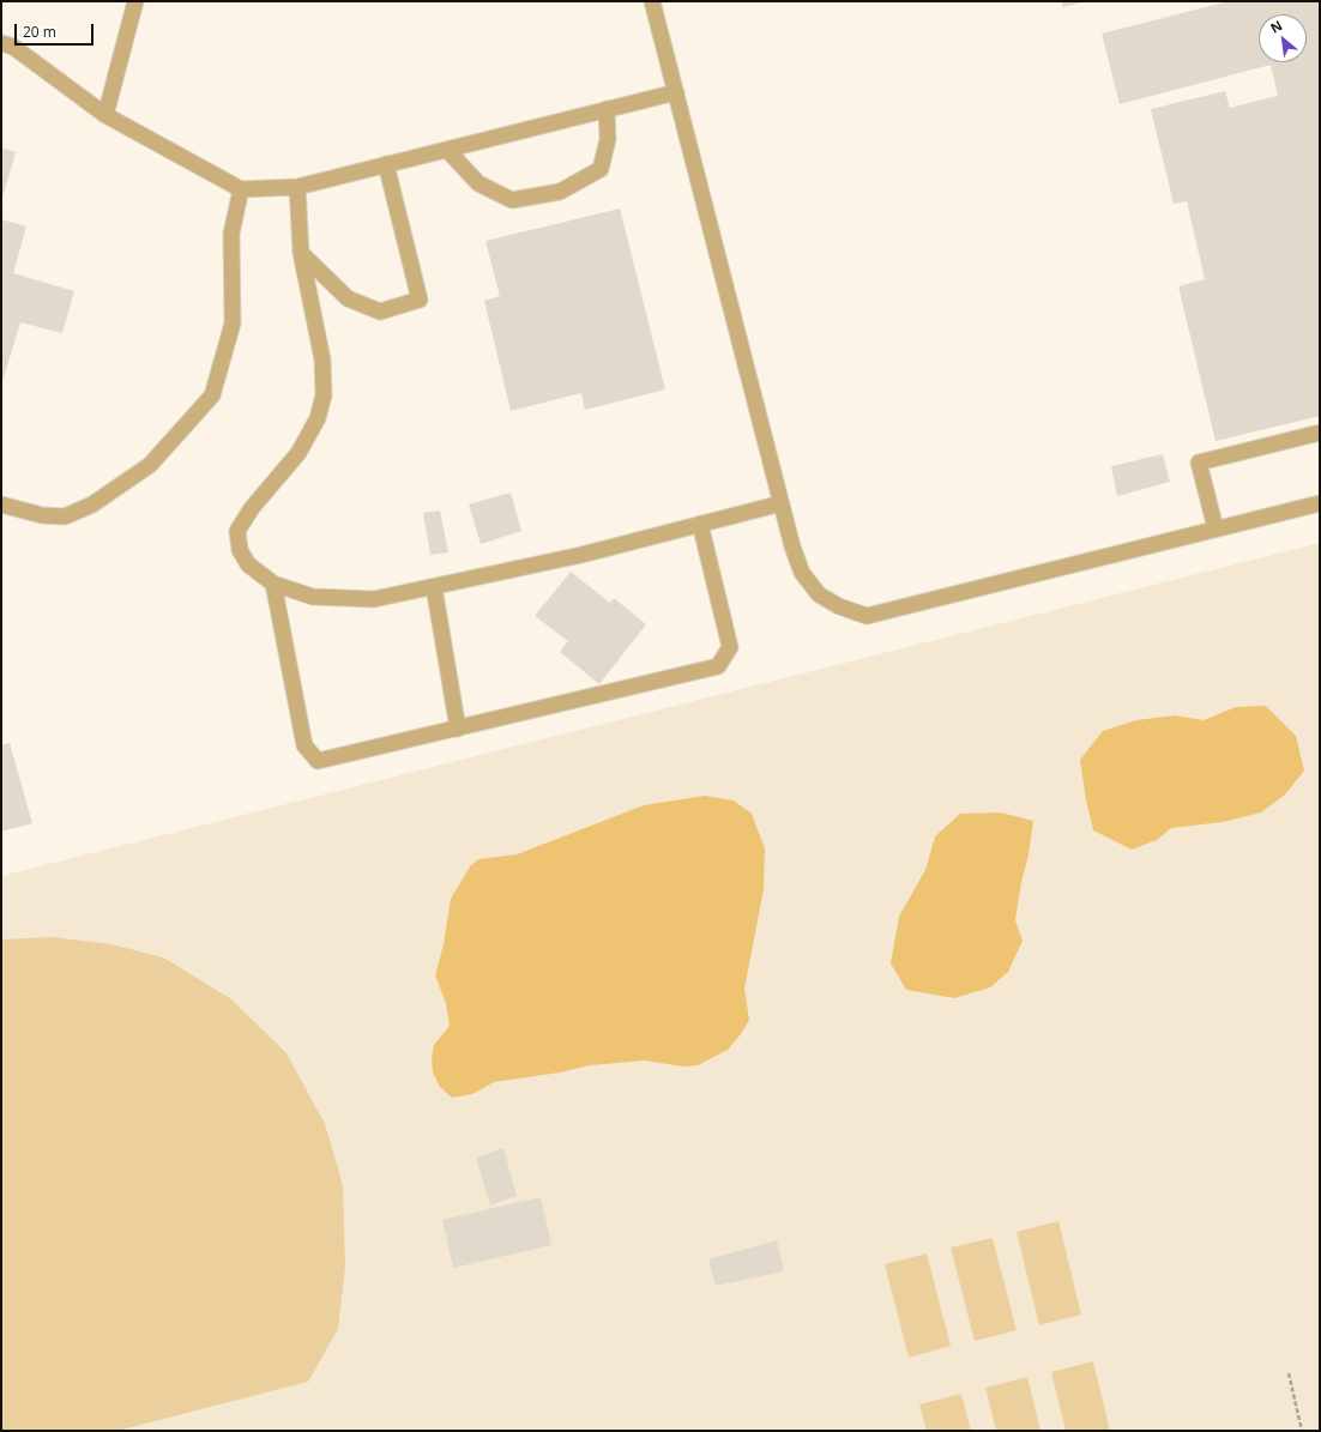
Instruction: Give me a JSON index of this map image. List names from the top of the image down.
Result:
{
  "scale_bar": "20 m",
  "north": "top left"
}
